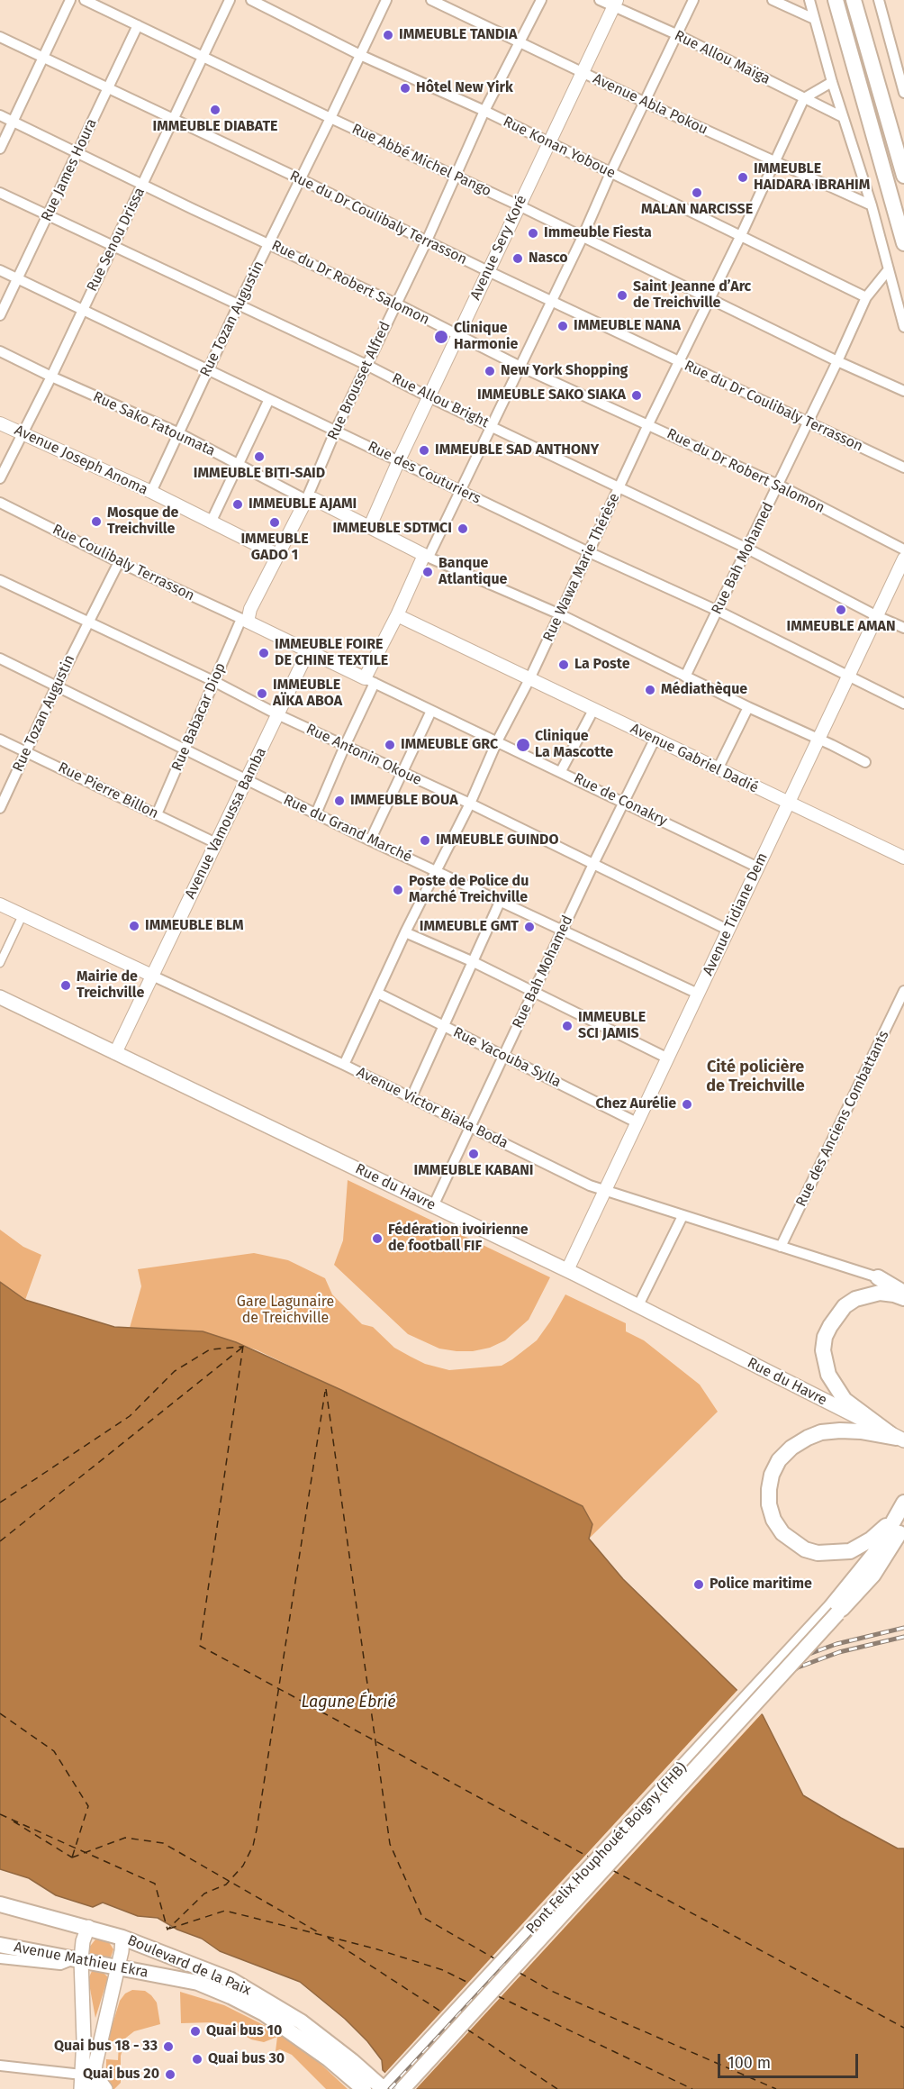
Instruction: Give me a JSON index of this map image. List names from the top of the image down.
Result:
{
  "streets": {
    "main road": [
      "Rue du Havre",
      "Pont Felix Houphouét Boigny (FHB)",
      "Avenue Mathieu Ekra",
      "Boulevard de la Paix"
    ],
    "street": [
      "Rue Allou Maïga",
      "Avenue Abla Pokou",
      "Rue Konan Yoboue",
      "Rue Abbé Michel Pango",
      "Rue James Houra",
      "Rue du Dr Coulibaly Terrasson",
      "Rue Senou Drissa",
      "Avenue Sery Koré",
      "Rue du Dr Robert Salomon",
      "Rue Tozan Augustin",
      "Rue Brousset Alfred",
      "Rue Allou Bright",
      "Rue Sako Fatoumata",
      "Avenue Joseph Anoma",
      "Rue des Couturiers",
      "Rue Bah Mohamed",
      "Rue Coulibaly Terrasson",
      "Rue Wawa Marie Thérèse",
      "Rue Babacar Diop",
      "Rue Antonin Okoue",
      "Avenue Gabriel Dadié",
      "Rue Pierre Billon",
      "Rue de Conakry",
      "Avenue Vamoussa Bamba",
      "Rue du Grand Marché",
      "Avenue Tidiane Dem",
      "Rue Yacouba Sylla",
      "Avenue Victor Biaka Boda",
      "Rue des Anciens Combattants"
    ]
  },
  "crossings": [
    ["Rue Allou Maïga", "Avenue Sery Koré"],
    ["Rue Allou Maïga", "Rue Wawa Marie Thérèse"],
    ["Avenue Abla Pokou", "Avenue Sery Koré"],
    ["Avenue Abla Pokou", "Rue Brousset Alfred"],
    ["Avenue Abla Pokou", "Rue Wawa Marie Thérèse"],
    ["Rue Konan Yoboue", "Avenue Sery Koré"],
    ["Rue Konan Yoboue", "Rue Tozan Augustin"],
    ["Rue Konan Yoboue", "Rue Brousset Alfred"],
    ["Rue Konan Yoboue", "Rue Bah Mohamed"],
    ["Rue Konan Yoboue", "Rue Wawa Marie Thérèse"],
    ["Rue Abbé Michel Pango", "Rue James Houra"],
    ["Rue Abbé Michel Pango", "Rue Senou Drissa"],
    ["Rue Abbé Michel Pango", "Avenue Sery Koré"],
    ["Rue Abbé Michel Pango", "Rue Tozan Augustin"],
    ["Rue Abbé Michel Pango", "Rue Brousset Alfred"],
    ["Rue Abbé Michel Pango", "Rue Bah Mohamed"],
    ["Rue Abbé Michel Pango", "Rue Wawa Marie Thérèse"],
    ["Rue James Houra", "Rue du Dr Coulibaly Terrasson"],
    ["Rue James Houra", "Rue du Dr Robert Salomon"],
    ["Rue James Houra", "Rue Allou Bright"],
    ["Rue James Houra", "Rue des Couturiers"],
    ["Rue du Dr Coulibaly Terrasson", "Rue Senou Drissa"],
    ["Rue du Dr Coulibaly Terrasson", "Avenue Sery Koré"],
    ["Rue du Dr Coulibaly Terrasson", "Rue Tozan Augustin"],
    ["Rue du Dr Coulibaly Terrasson", "Rue Brousset Alfred"],
    ["Rue du Dr Coulibaly Terrasson", "Rue Bah Mohamed"],
    ["Rue du Dr Coulibaly Terrasson", "Rue Wawa Marie Thérèse"],
    ["Rue Senou Drissa", "Rue du Dr Robert Salomon"],
    ["Rue Senou Drissa", "Rue Allou Bright"],
    ["Rue Senou Drissa", "Rue Sako Fatoumata"],
    ["Rue Senou Drissa", "Avenue Joseph Anoma"],
    ["Rue Senou Drissa", "Rue des Couturiers"],
    ["Avenue Sery Koré", "Rue du Dr Robert Salomon"],
    ["Avenue Sery Koré", "Rue Allou Bright"],
    ["Avenue Sery Koré", "Rue des Couturiers"],
    ["Rue du Dr Robert Salomon", "Rue Tozan Augustin"],
    ["Rue du Dr Robert Salomon", "Rue Brousset Alfred"],
    ["Rue du Dr Robert Salomon", "Rue Bah Mohamed"],
    ["Rue du Dr Robert Salomon", "Rue Wawa Marie Thérèse"],
    ["Rue Tozan Augustin", "Rue Allou Bright"],
    ["Rue Tozan Augustin", "Rue Sako Fatoumata"],
    ["Rue Tozan Augustin", "Avenue Joseph Anoma"],
    ["Rue Tozan Augustin", "Rue des Couturiers"],
    ["Rue Tozan Augustin", "Rue Coulibaly Terrasson"],
    ["Rue Tozan Augustin", "Rue Antonin Okoue"],
    ["Rue Tozan Augustin", "Rue Pierre Billon"],
    ["Rue Tozan Augustin", "Rue du Grand Marché"],
    ["Rue Brousset Alfred", "Rue Allou Bright"],
    ["Rue Brousset Alfred", "Rue Sako Fatoumata"],
    ["Rue Brousset Alfred", "Rue des Couturiers"],
    ["Rue Allou Bright", "Rue Bah Mohamed"],
    ["Rue Allou Bright", "Rue Wawa Marie Thérèse"],
    ["Rue Allou Bright", "Avenue Tidiane Dem"],
    ["Rue des Couturiers", "Rue Bah Mohamed"],
    ["Rue des Couturiers", "Rue Wawa Marie Thérèse"],
    ["Rue des Couturiers", "Avenue Tidiane Dem"],
    ["Rue Bah Mohamed", "Rue Antonin Okoue"],
    ["Rue Bah Mohamed", "Avenue Gabriel Dadié"],
    ["Rue Bah Mohamed", "Rue de Conakry"],
    ["Rue Bah Mohamed", "Rue du Grand Marché"],
    ["Rue Bah Mohamed", "Rue Yacouba Sylla"],
    ["Rue Bah Mohamed", "Avenue Victor Biaka Boda"],
    ["Rue Bah Mohamed", "Rue du Havre"],
    ["Rue Coulibaly Terrasson", "Rue Babacar Diop"],
    ["Rue Wawa Marie Thérèse", "Rue Antonin Okoue"],
    ["Rue Wawa Marie Thérèse", "Avenue Gabriel Dadié"],
    ["Rue Wawa Marie Thérèse", "Rue de Conakry"],
    ["Rue Wawa Marie Thérèse", "Rue du Grand Marché"],
    ["Rue Wawa Marie Thérèse", "Rue Yacouba Sylla"],
    ["Rue Wawa Marie Thérèse", "Avenue Victor Biaka Boda"],
    ["Rue Babacar Diop", "Rue Antonin Okoue"],
    ["Rue Babacar Diop", "Rue Pierre Billon"],
    ["Rue Babacar Diop", "Rue du Grand Marché"],
    ["Rue Antonin Okoue", "Avenue Vamoussa Bamba"],
    ["Rue Antonin Okoue", "Avenue Tidiane Dem"],
    ["Avenue Gabriel Dadié", "Avenue Tidiane Dem"],
    ["Rue Pierre Billon", "Avenue Vamoussa Bamba"],
    ["Rue de Conakry", "Avenue Tidiane Dem"],
    ["Avenue Vamoussa Bamba", "Rue du Grand Marché"],
    ["Avenue Vamoussa Bamba", "Avenue Victor Biaka Boda"],
    ["Avenue Vamoussa Bamba", "Rue du Havre"],
    ["Rue du Grand Marché", "Avenue Tidiane Dem"],
    ["Avenue Tidiane Dem", "Rue Yacouba Sylla"],
    ["Avenue Tidiane Dem", "Avenue Victor Biaka Boda"],
    ["Avenue Tidiane Dem", "Rue du Havre"],
    ["Avenue Victor Biaka Boda", "Rue des Anciens Combattants"],
    ["Pont Felix Houphouét Boigny (FHB)", "Boulevard de la Paix"]
  ],
  "districts": ["Cité policière de Treichville"],
  "water": ["Lagune Ébrié"],
  "parks": ["Gare Lagunaire de Treichville"],
  "places": [
    "IMMEUBLE TANDIA",
    "Hôtel New Yirk",
    "IMMEUBLE DIABATE",
    "IMMEUBLE HAIDARA IBRAHIM",
    "MALAN NARCISSE",
    "Immeuble Fiesta",
    "Nasco",
    "Saint Jeanne d’Arc de Treichville",
    "IMMEUBLE NANA",
    "Clinique Harmonie",
    "New York Shopping",
    "IMMEUBLE SAKO SIAKA",
    "IMMEUBLE SAD ANTHONY",
    "IMMEUBLE BITI-SAID",
    "IMMEUBLE AJAMI",
    "Mosque de Treichville",
    "IMMEUBLE GADO 1",
    "IMMEUBLE SDTMCI",
    "Banque Atlantique",
    "IMMEUBLE AMAN",
    "IMMEUBLE FOIRE DE CHINE TEXTILE",
    "La Poste",
    "Médiathèque",
    "IMMEUBLE AÏKA ABOA",
    "IMMEUBLE GRC",
    "Clinique La Mascotte",
    "IMMEUBLE BOUA",
    "IMMEUBLE GUINDO",
    "Poste de Police du Marché Treichville",
    "IMMEUBLE BLM",
    "IMMEUBLE GMT",
    "Mairie de Treichville",
    "IMMEUBLE SCI JAMIS",
    "Chez Aurélie",
    "IMMEUBLE KABANI",
    "Fédération ivoirienne de football FIF",
    "Police maritime",
    "Quai bus 10",
    "Quai bus 18 - 33",
    "Quai bus 30",
    "Quai bus 20"
  ],
  "scale_bar": "100 m"
}
